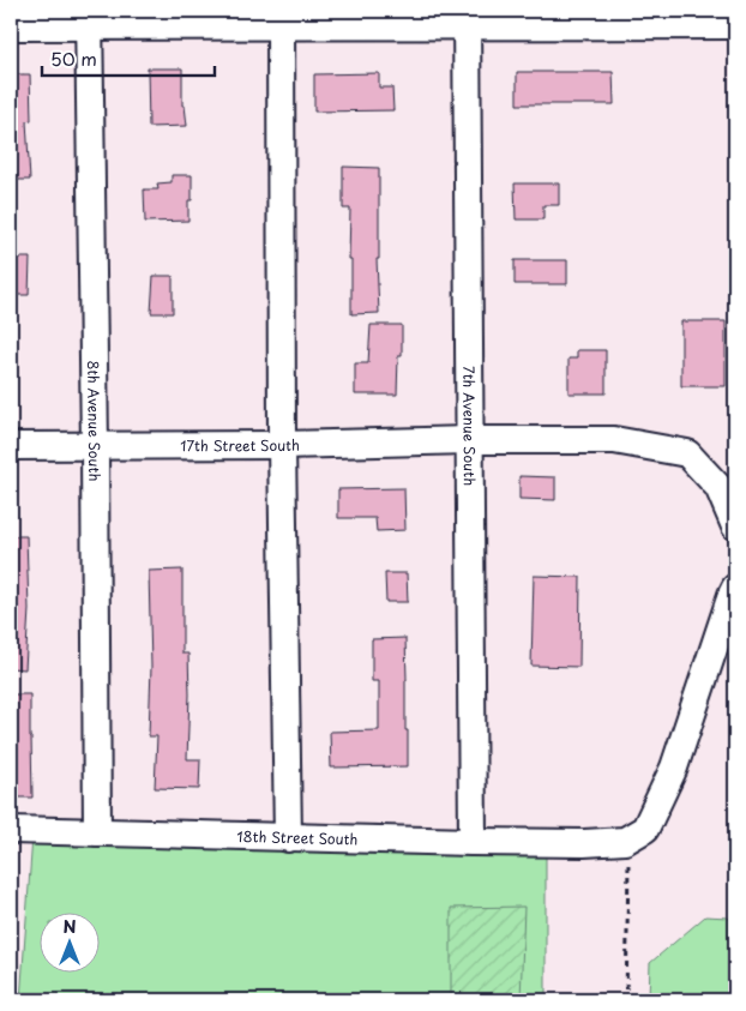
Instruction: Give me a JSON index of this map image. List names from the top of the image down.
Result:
{
  "streets": {
    "street": [
      "8th Avenue South",
      "7th Avenue South",
      "17th Street South",
      "18th Street South"
    ]
  },
  "crossings": [
    ["8th Avenue South", "17th Street South"],
    ["8th Avenue South", "18th Street South"],
    ["7th Avenue South", "17th Street South"],
    ["7th Avenue South", "18th Street South"]
  ],
  "scale_bar": "50 m",
  "north": "top"
}
